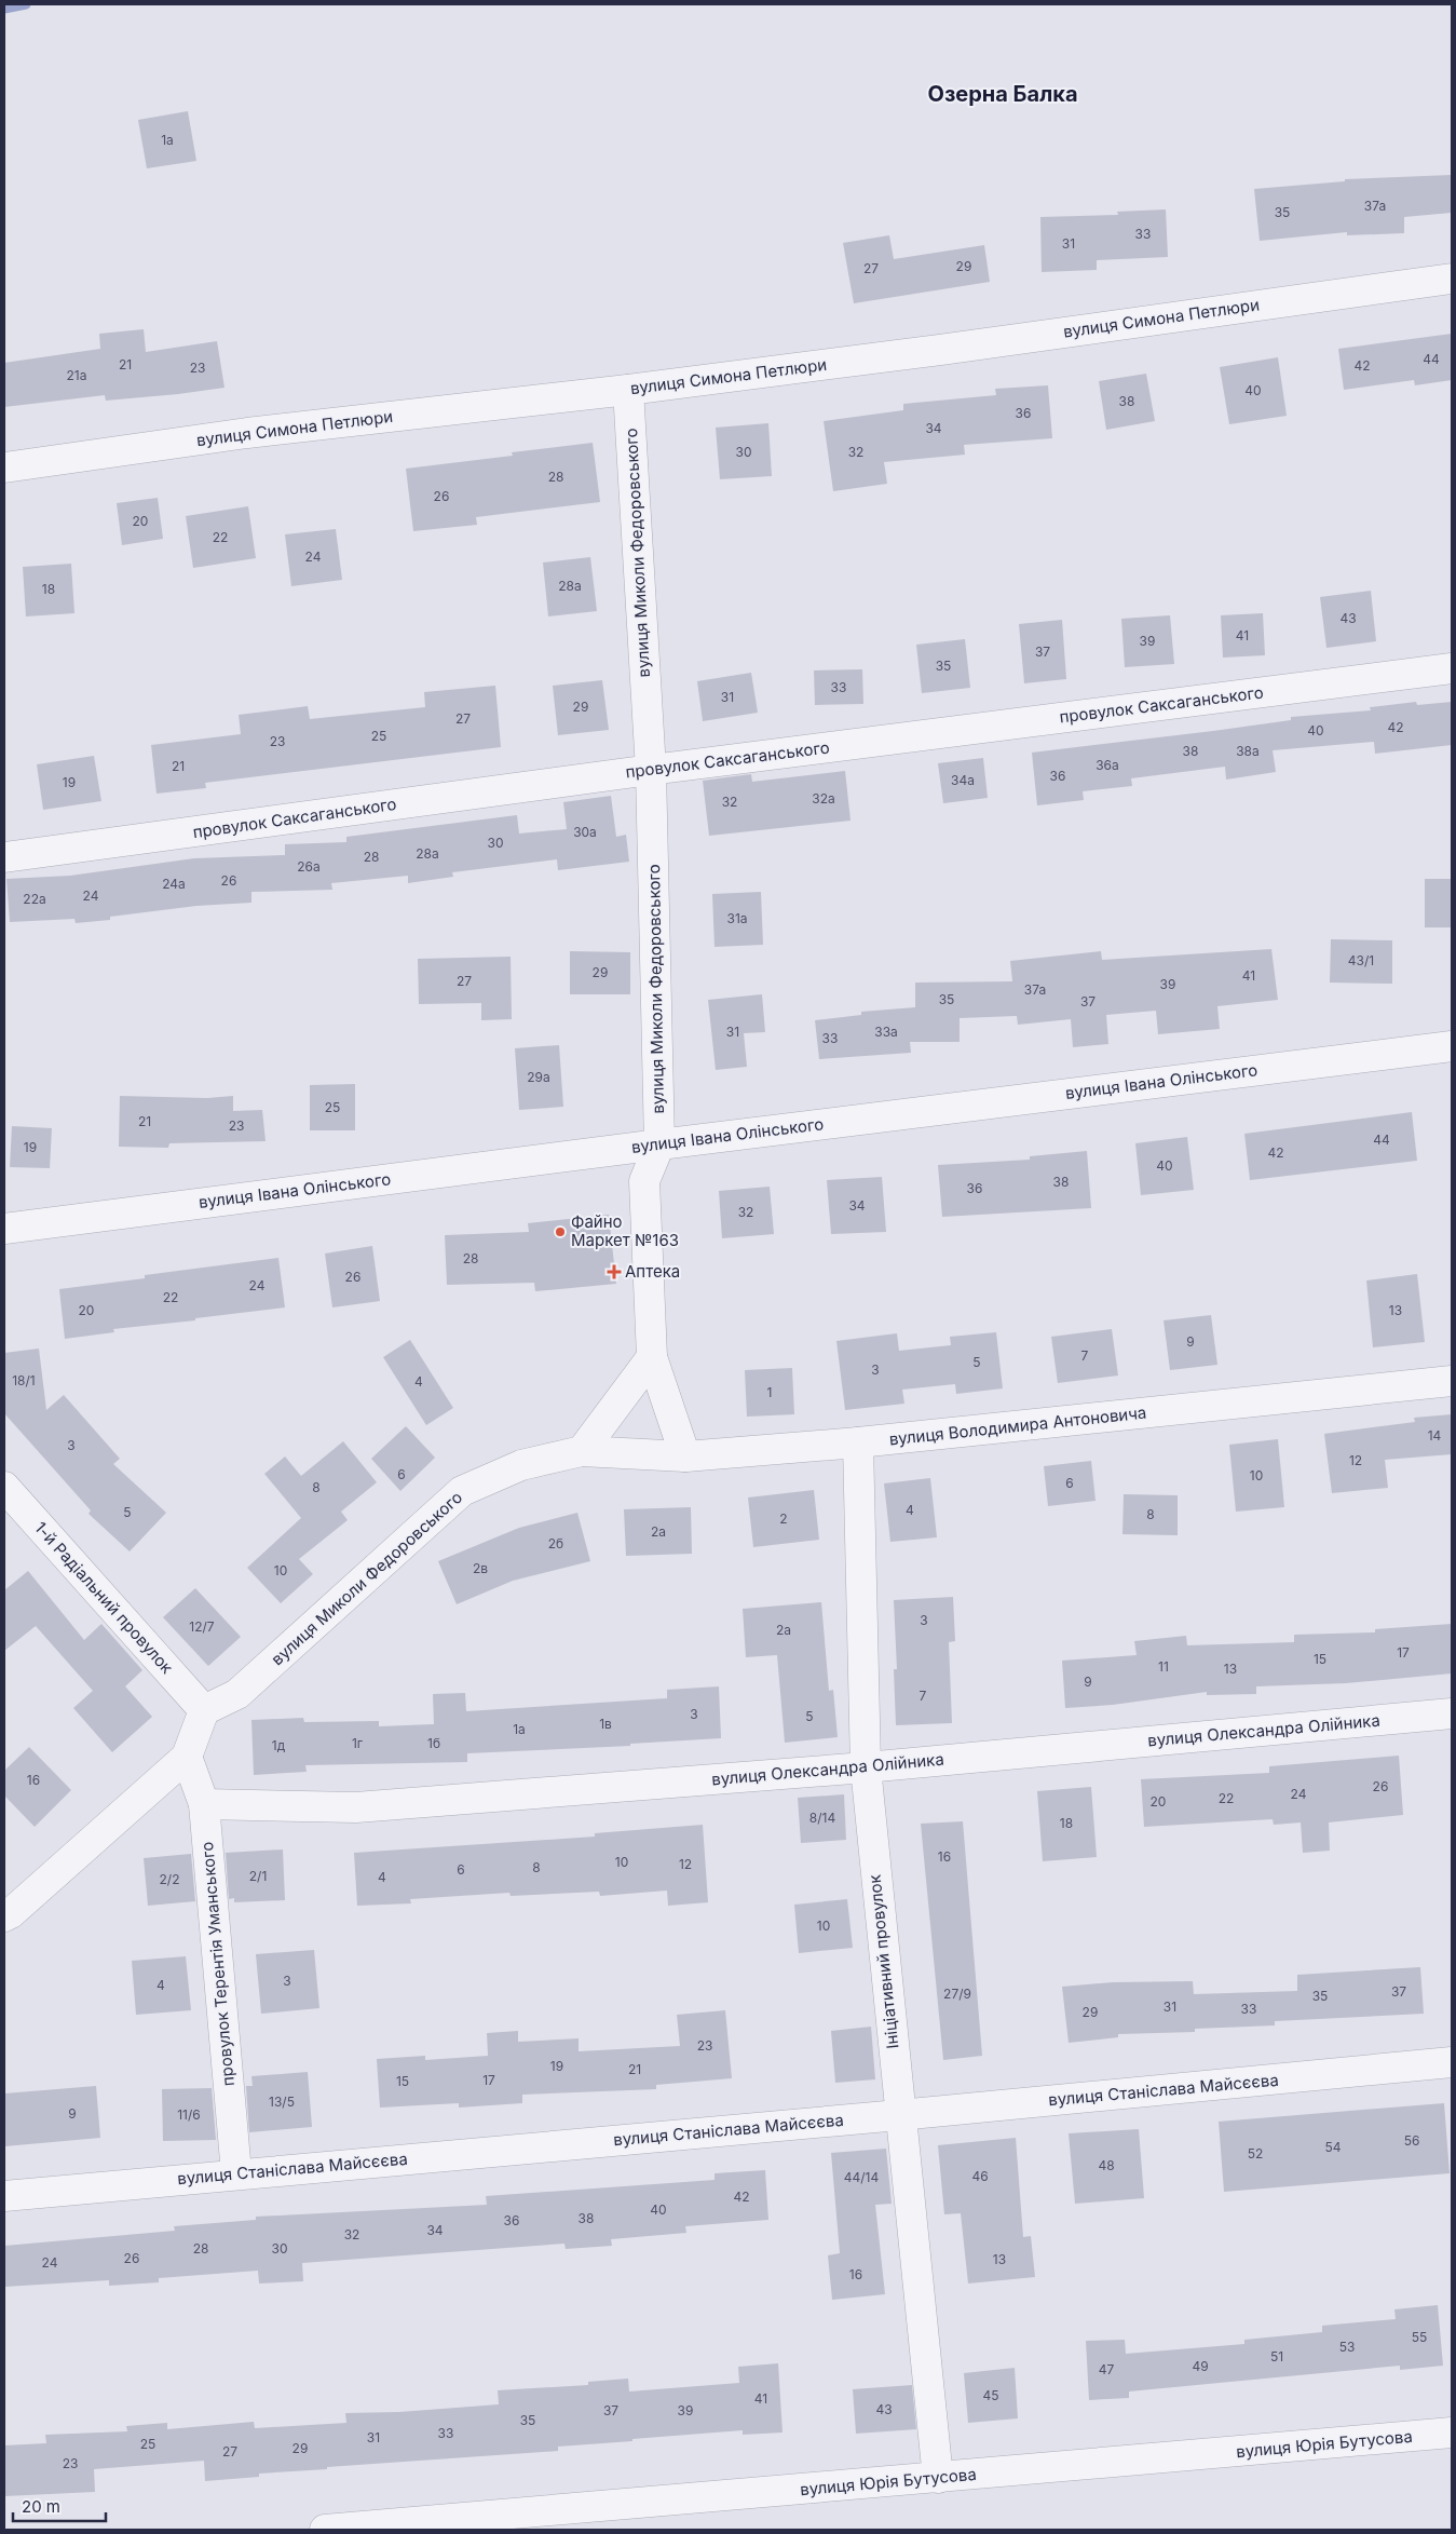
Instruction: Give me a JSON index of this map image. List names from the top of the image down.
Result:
{
  "streets": {
    "street": [
      "вулиця Симона Петлюри",
      "вулиця Миколи Федоровського",
      "провулок Саксаганського",
      "вулиця Івана Олінського",
      "вулиця Володимира Антоновича",
      "1-й Радіальний провулок",
      "вулиця Олександра Олійника",
      "Ініціативний провулок",
      "провулок Терентія Уманського",
      "вулиця Станіслава Майсєєва",
      "вулиця Юрія Бутусова"
    ]
  },
  "crossings": [
    ["вулиця Симона Петлюри", "вулиця Миколи Федоровського"],
    ["вулиця Миколи Федоровського", "провулок Саксаганського"],
    ["вулиця Миколи Федоровського", "вулиця Івана Олінського"],
    ["вулиця Миколи Федоровського", "вулиця Володимира Антоновича"],
    ["вулиця Миколи Федоровського", "1-й Радіальний провулок"],
    ["вулиця Володимира Антоновича", "Ініціативний провулок"],
    ["вулиця Олександра Олійника", "Ініціативний провулок"],
    ["вулиця Олександра Олійника", "провулок Терентія Уманського"],
    ["Ініціативний провулок", "вулиця Станіслава Майсєєва"],
    ["Ініціативний провулок", "вулиця Юрія Бутусова"],
    ["провулок Терентія Уманського", "вулиця Станіслава Майсєєва"]
  ],
  "districts": ["Озерна Балка"],
  "places": {
    "other": ["Файно Маркет №163"],
    "health": ["Аптека"]
  },
  "house_numbers": [
    "1а",
    "37а",
    "35",
    "33",
    "31",
    "29",
    "27",
    "44",
    "21",
    "42",
    "23",
    "21а",
    "40",
    "38",
    "36",
    "34",
    "30",
    "32",
    "28",
    "26",
    "20",
    "22",
    "24",
    "28а",
    "18",
    "43",
    "41",
    "39",
    "37",
    "35",
    "33",
    "31",
    "29",
    "27",
    "42",
    "40",
    "25",
    "23",
    "38",
    "38а",
    "36а",
    "21",
    "36",
    "34а",
    "19",
    "32а",
    "32",
    "30а",
    "30",
    "28а",
    "28",
    "26а",
    "26",
    "24а",
    "24",
    "22а",
    "31а",
    "43/1",
    "29",
    "41",
    "27",
    "39",
    "37а",
    "35",
    "37",
    "31",
    "33а",
    "33",
    "29а",
    "25",
    "21",
    "23",
    "44",
    "19",
    "42",
    "40",
    "38",
    "36",
    "34",
    "32",
    "28",
    "26",
    "24",
    "22",
    "20",
    "13",
    "9",
    "7",
    "5",
    "3",
    "18/1",
    "4",
    "1",
    "14",
    "3",
    "12",
    "6",
    "10",
    "6",
    "8",
    "4",
    "5",
    "8",
    "2",
    "2а",
    "2б",
    "2в",
    "10",
    "3",
    "12/7",
    "2а",
    "17",
    "15",
    "11",
    "13",
    "9",
    "7",
    "3",
    "5",
    "1в",
    "1а",
    "1г",
    "1б",
    "1д",
    "16",
    "26",
    "24",
    "22",
    "20",
    "8/14",
    "18",
    "16",
    "10",
    "12",
    "8",
    "6",
    "2/1",
    "4",
    "2/2",
    "10",
    "3",
    "4",
    "37",
    "27/9",
    "35",
    "31",
    "33",
    "29",
    "23",
    "19",
    "21",
    "17",
    "15",
    "13/5",
    "9",
    "11/6",
    "56",
    "54",
    "52",
    "48",
    "46",
    "44/14",
    "42",
    "40",
    "38",
    "36",
    "34",
    "32",
    "28",
    "30",
    "26",
    "13",
    "24",
    "16",
    "55",
    "53",
    "51",
    "49",
    "47",
    "45",
    "41",
    "43",
    "37",
    "39",
    "35",
    "33",
    "31",
    "25",
    "29",
    "27",
    "23"
  ],
  "scale_bar": "20 m"
}
